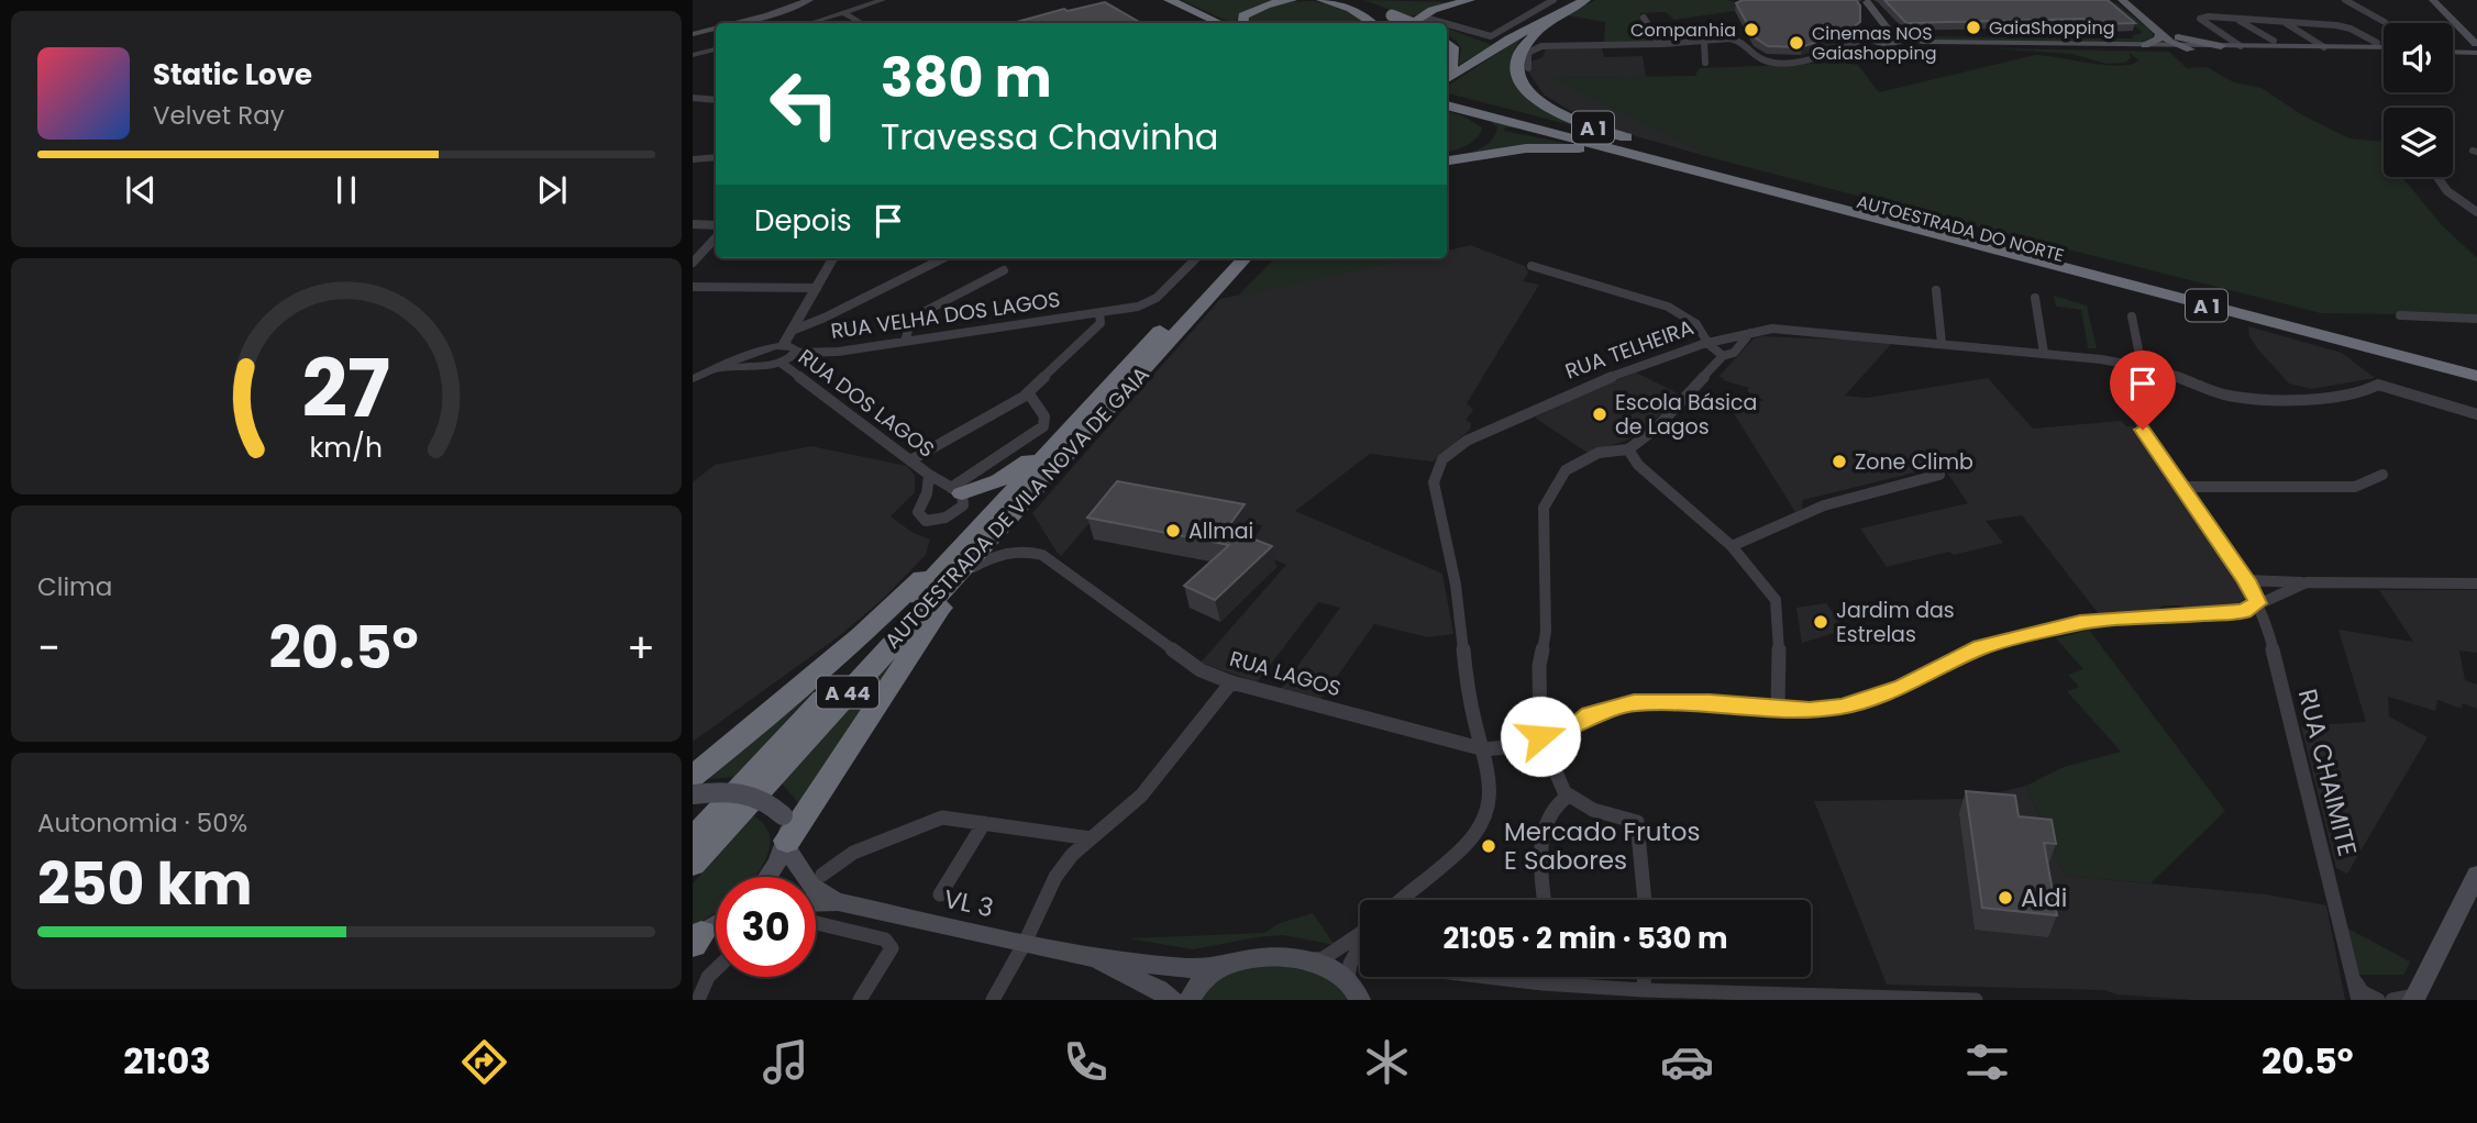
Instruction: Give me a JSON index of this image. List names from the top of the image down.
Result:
{
  "streets": {
    "highway": [
      "A 1",
      "AUTOESTRADA DO NORTE",
      "AUTOESTRADA DE VILA NOVA DE GAIA",
      "A 44"
    ],
    "main road": ["VL 3"],
    "street": [
      "RUA VELHA DOS LAGOS",
      "RUA TELHEIRA",
      "RUA DOS LAGOS",
      "RUA LAGOS",
      "RUA CHAIMITE"
    ]
  },
  "crossings": [
    ["A 1", "AUTOESTRADA DO NORTE"],
    ["RUA TELHEIRA", "RUA LAGOS"],
    ["RUA TELHEIRA", "RUA CHAIMITE"]
  ],
  "places": [
    "GaiaShopping",
    "Companhia",
    "Cinemas NOS Gaiashopping",
    "Escola Básica de Lagos",
    "Zone Climb",
    "Allmai",
    "Jardim das Estrelas",
    "Mercado Frutos E Sabores",
    "Aldi"
  ],
  "page": {
    "turn": ["380 m", "Travessa Chavinha"],
    "song": ["Static Love", "Velvet Ray"],
    "then": "Depois",
    "tile": [
      "Clima",
      ["Autonomia · 50%", "250 km"]
    ],
    "heat": ["−", "20.5°", "+"],
    "limit": "30",
    "trip": "21:05 · 2 min · 530 m",
    "tabs": ["21:03", "20.5°"],
    "gauge": ["27", "km/h"]
  }
}
